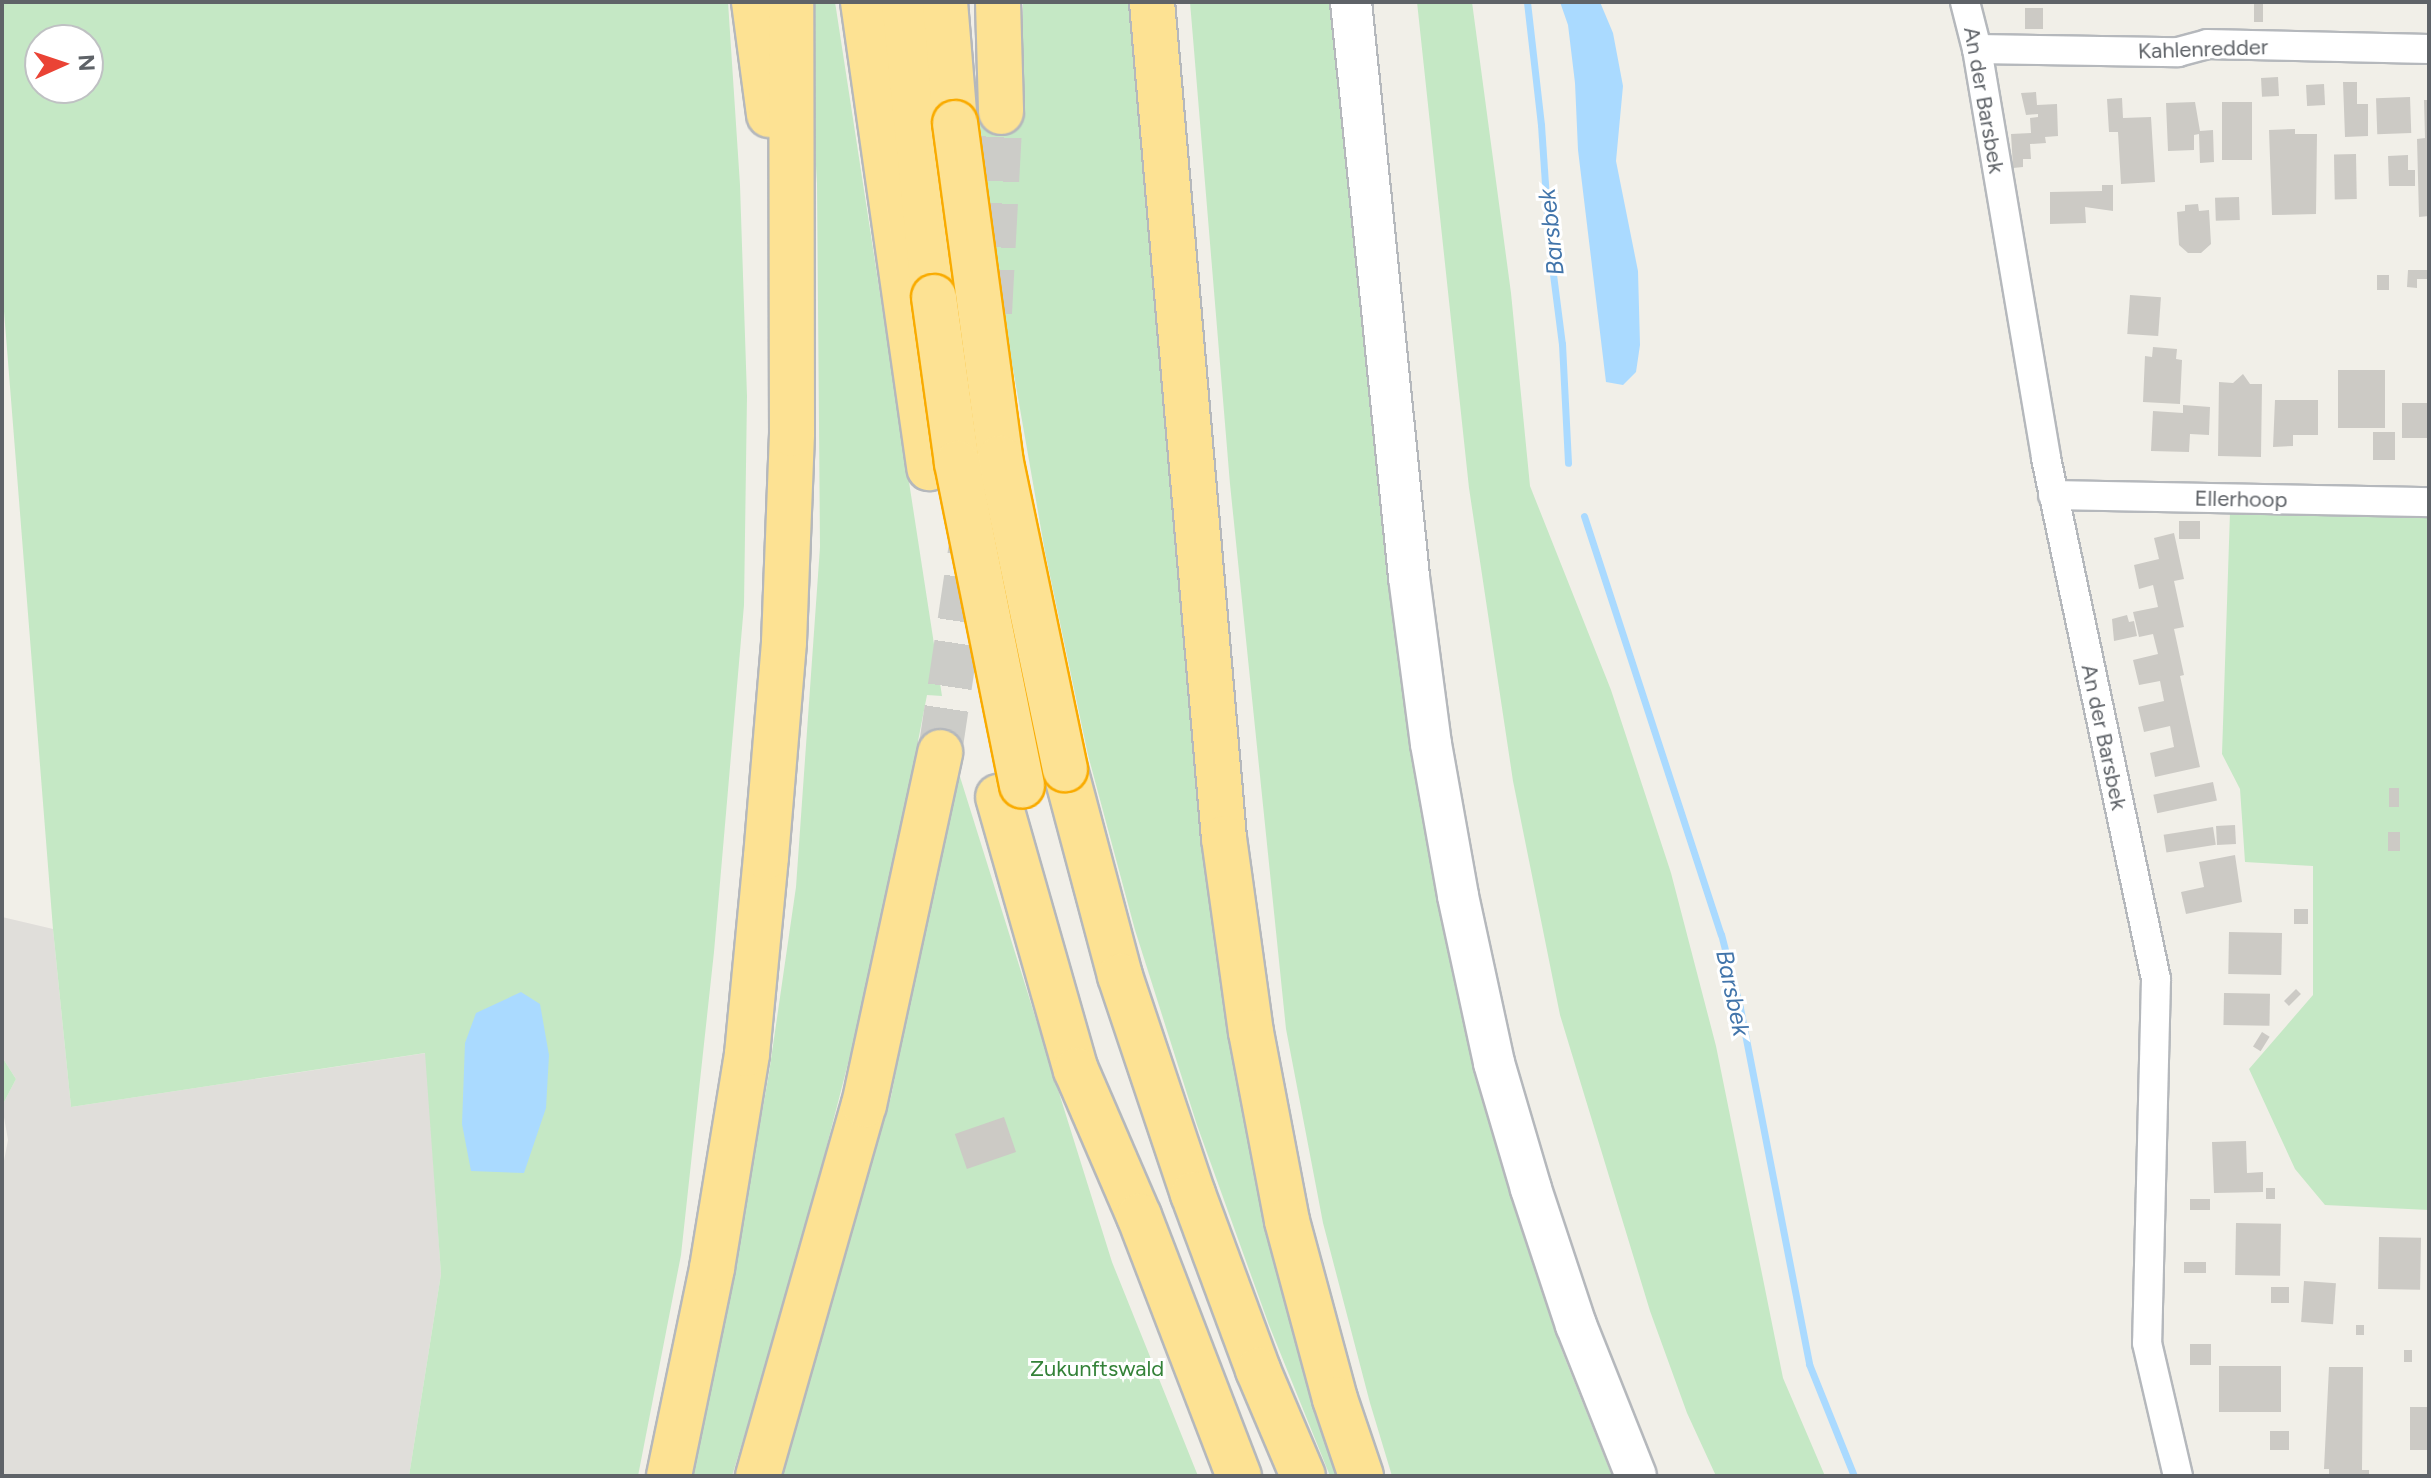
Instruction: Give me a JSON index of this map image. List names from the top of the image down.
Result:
{
  "streets": {
    "street": ["Kahlenredder", "An der Barsbek", "Ellerhoop"]
  },
  "crossings": [
    ["Kahlenredder", "An der Barsbek"],
    ["An der Barsbek", "Ellerhoop"]
  ],
  "water": ["Barsbek"],
  "parks": ["Zukunftswald"],
  "north": "right"
}
